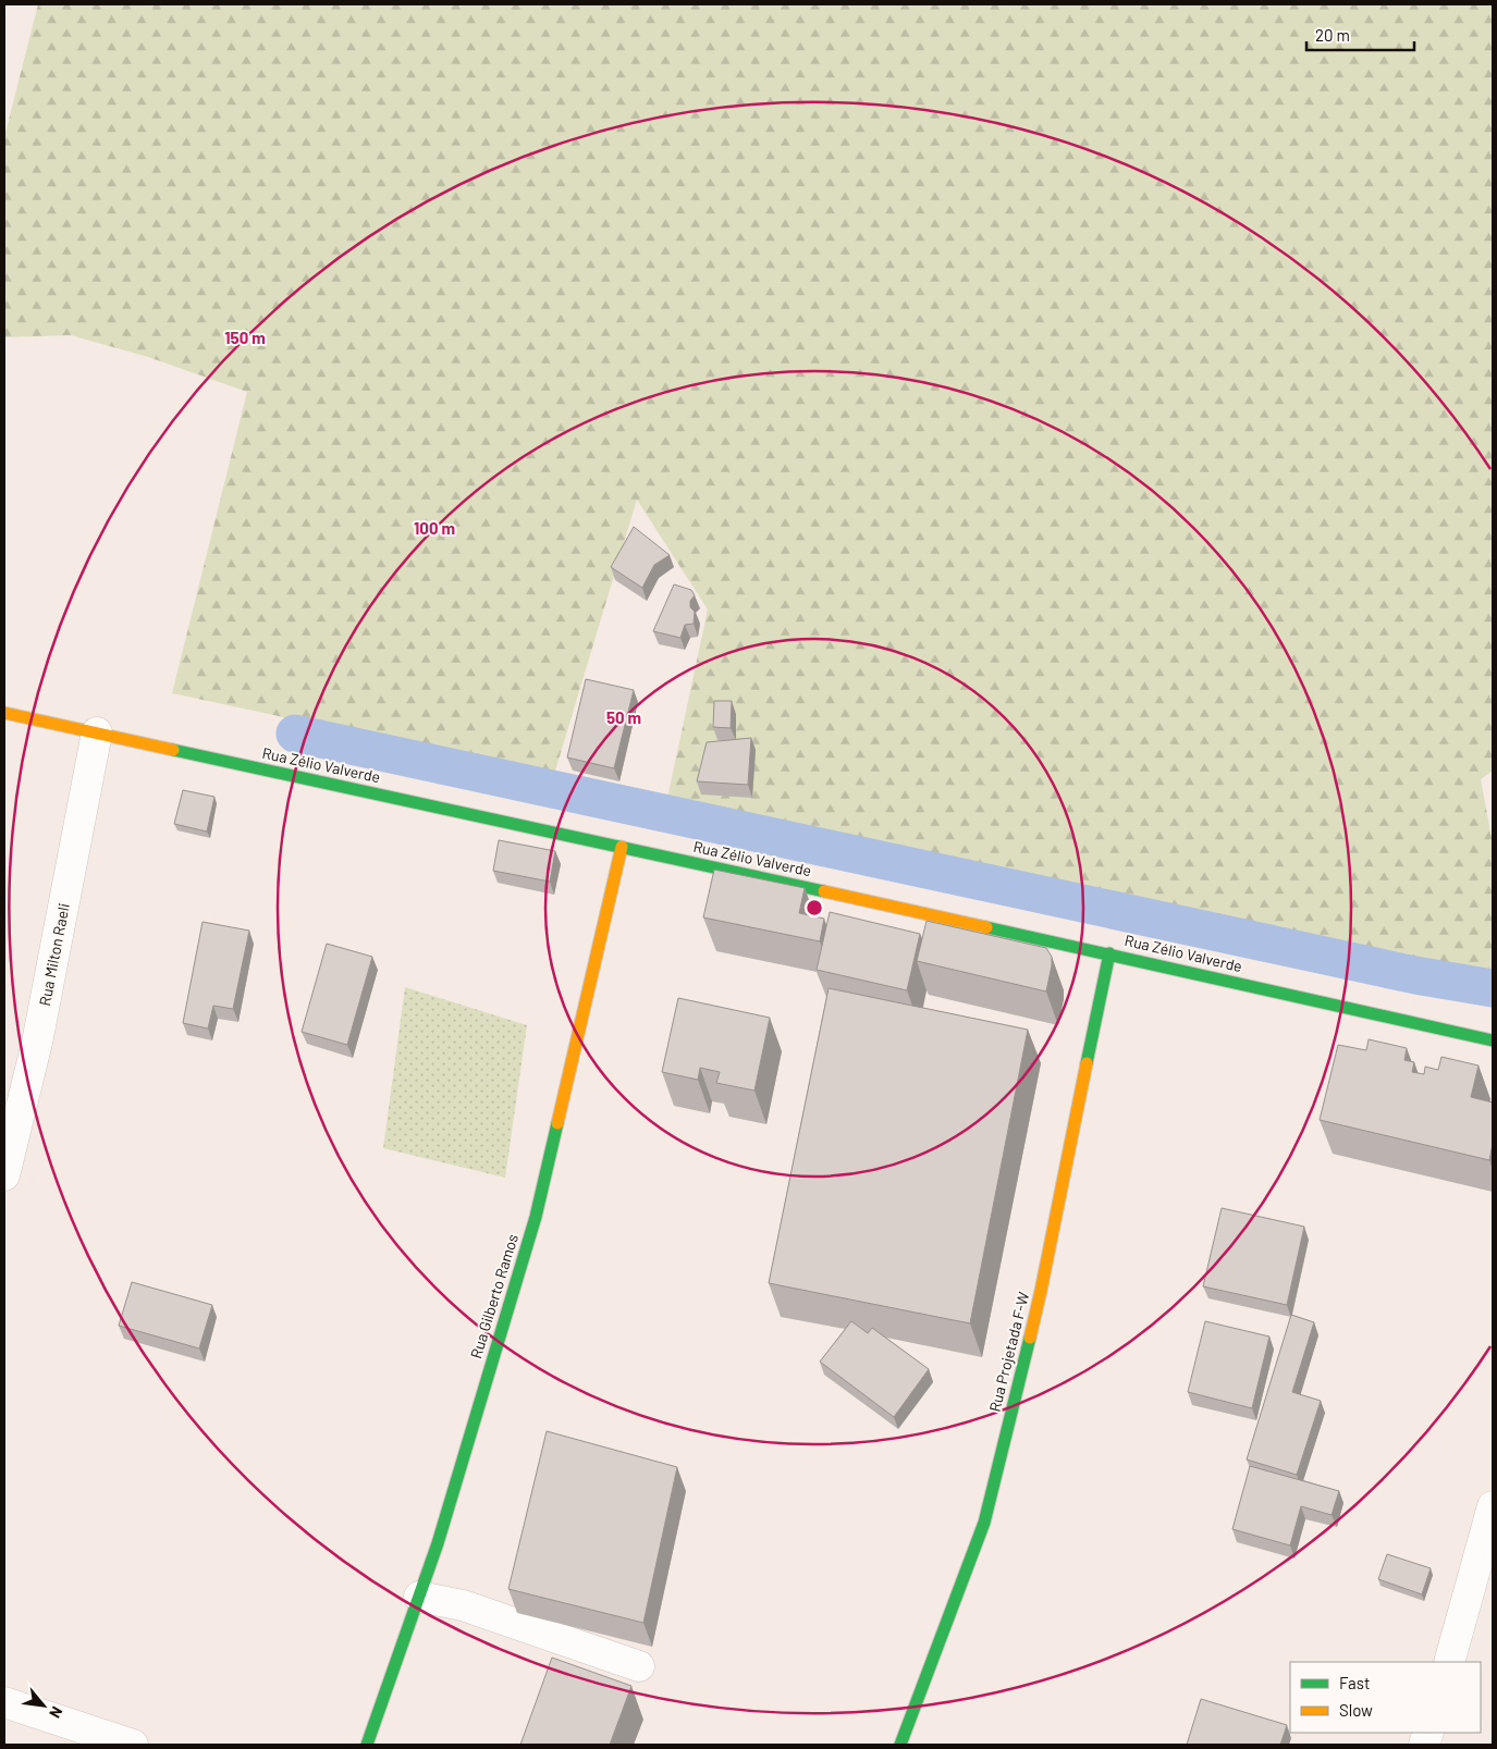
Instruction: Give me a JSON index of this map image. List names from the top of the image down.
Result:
{
  "streets": {
    "street": [
      "Rua Zélio Valverde",
      "Rua Milton Raeli",
      "Rua Gilberto Ramos",
      "Rua Projetada F-W"
    ]
  },
  "crossings": [
    ["Rua Zélio Valverde", "Rua Milton Raeli"],
    ["Rua Zélio Valverde", "Rua Gilberto Ramos"],
    ["Rua Zélio Valverde", "Rua Projetada F-W"]
  ],
  "legend": ["Fast", "Slow"],
  "scale_bar": "20 m",
  "north": "bottom right",
  "rings": ["150 m", "100 m", "50 m"]
}
